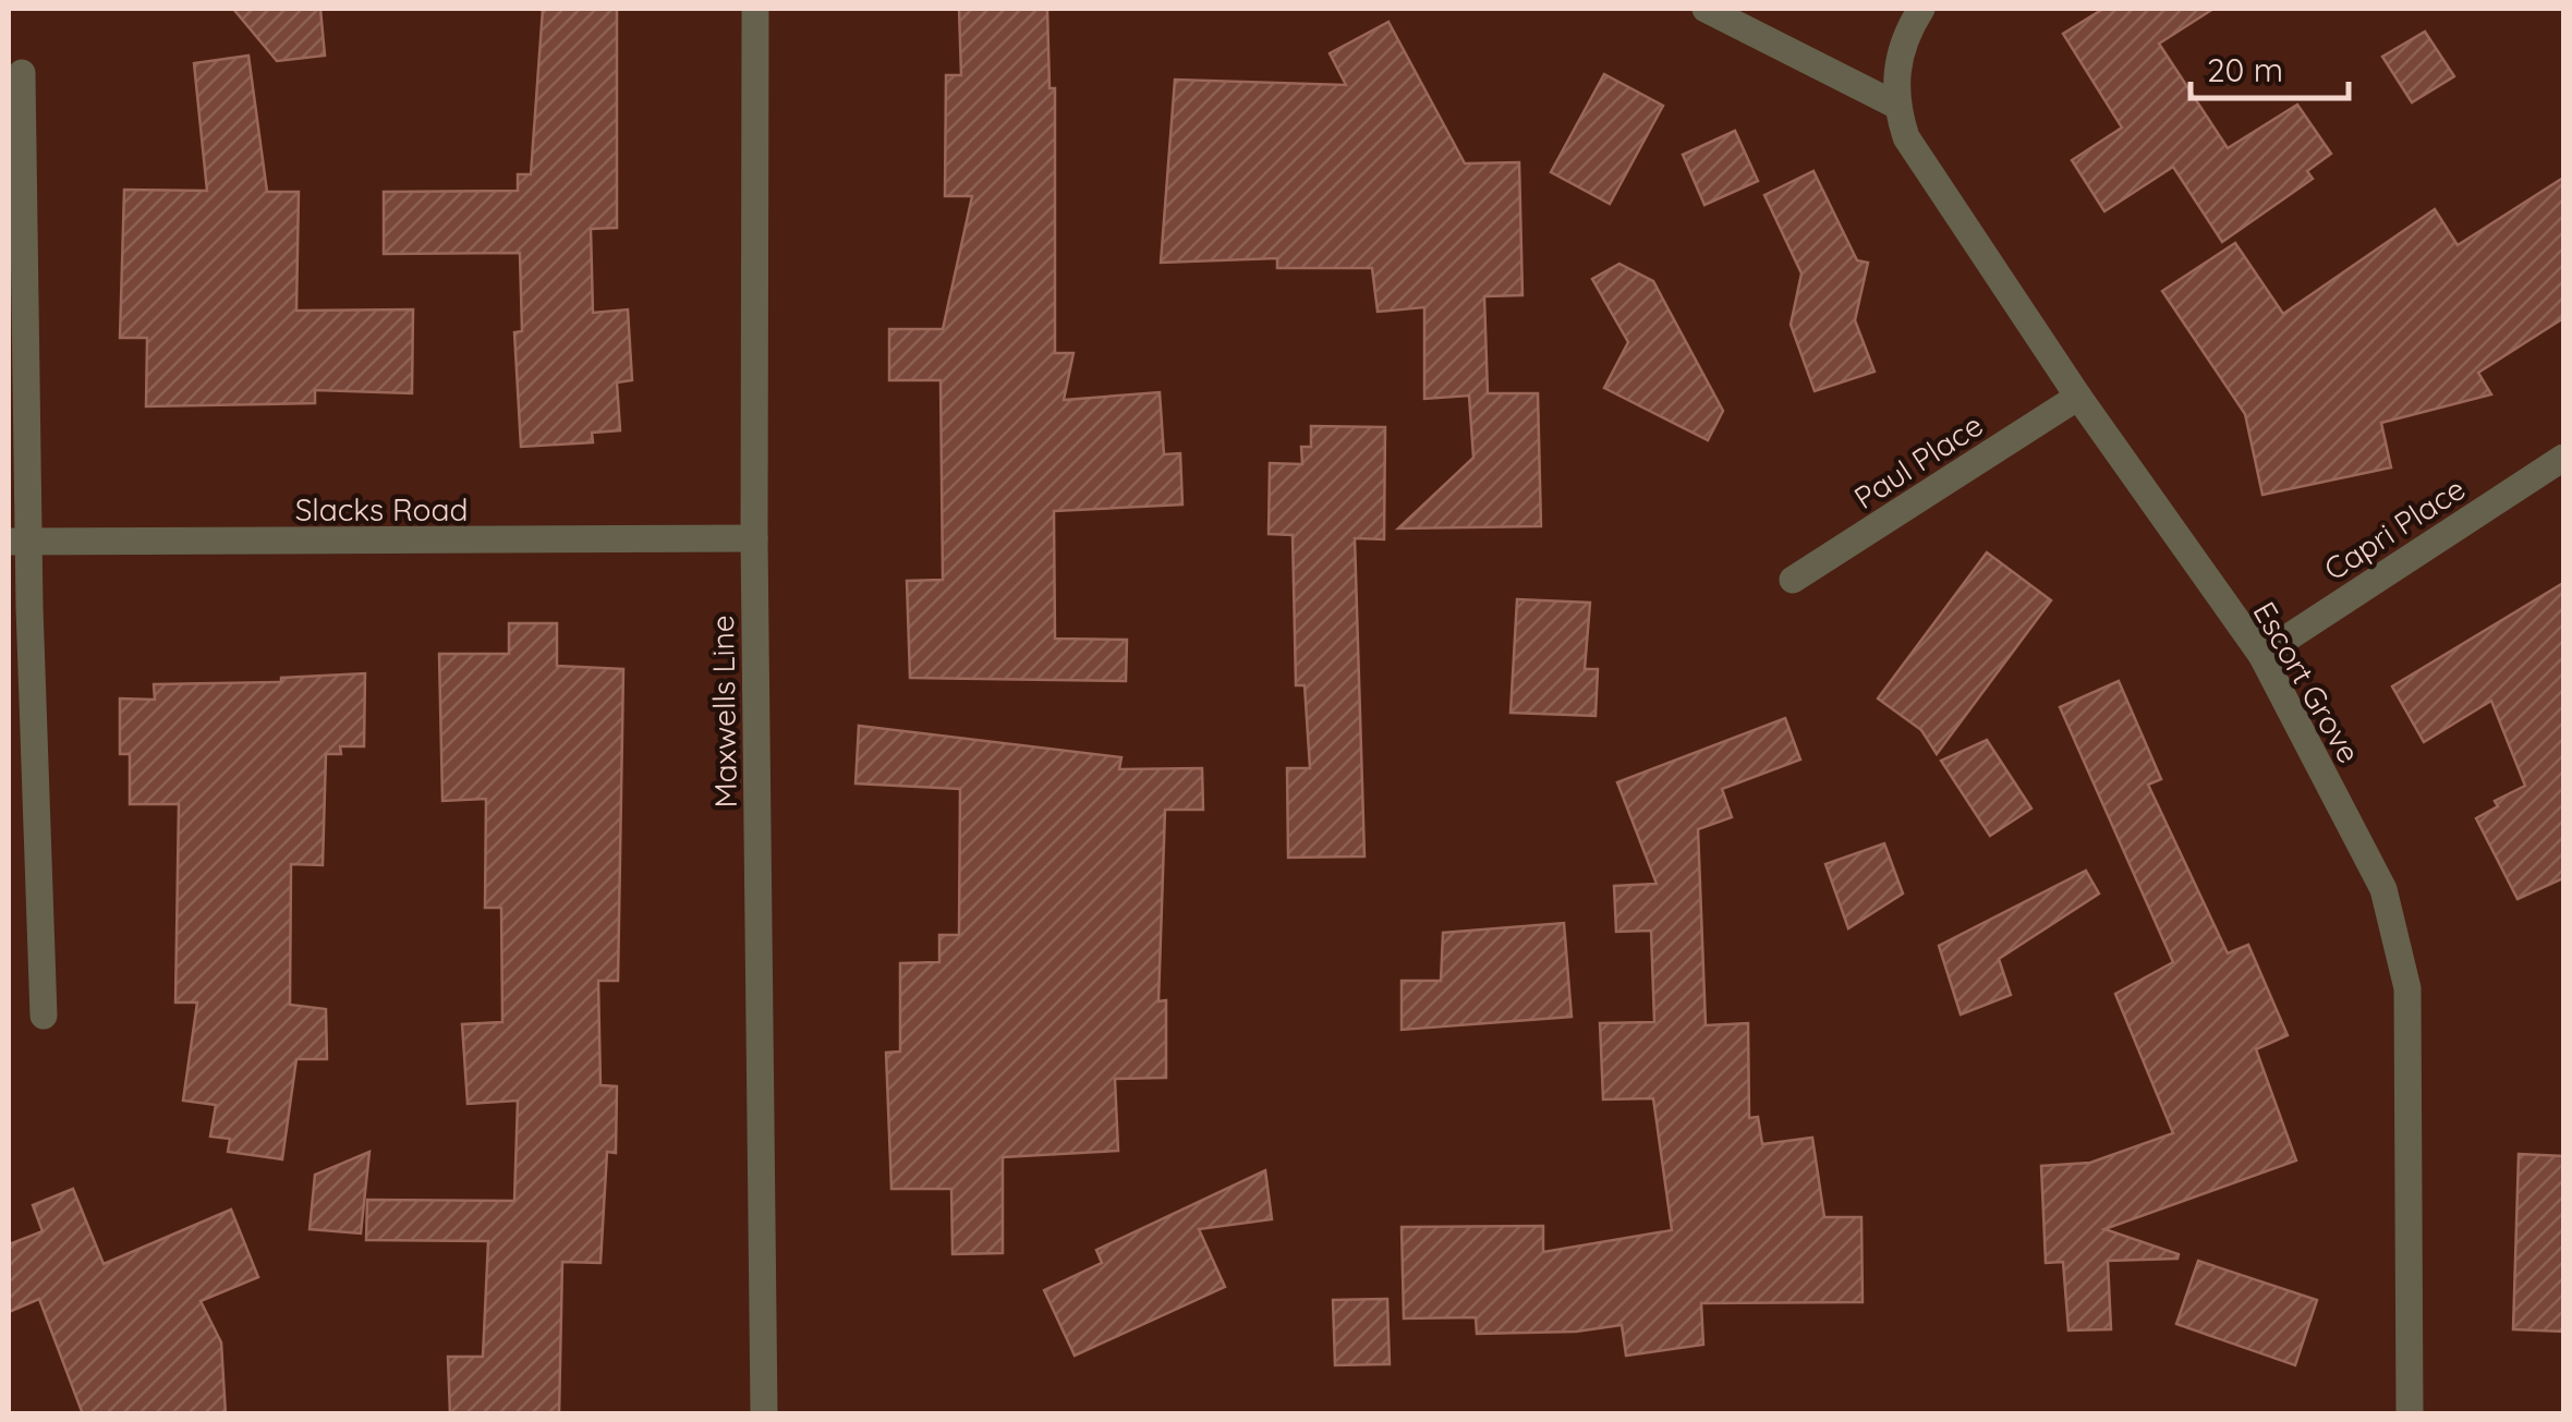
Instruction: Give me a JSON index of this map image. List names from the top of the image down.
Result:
{
  "streets": {
    "street": [
      "Paul Place",
      "Slacks Road",
      "Capri Place",
      "Escort Grove",
      "Maxwells Line"
    ]
  },
  "crossings": [
    ["Paul Place", "Escort Grove"],
    ["Slacks Road", "Maxwells Line"],
    ["Capri Place", "Escort Grove"]
  ],
  "scale_bar": "20 m"
}
